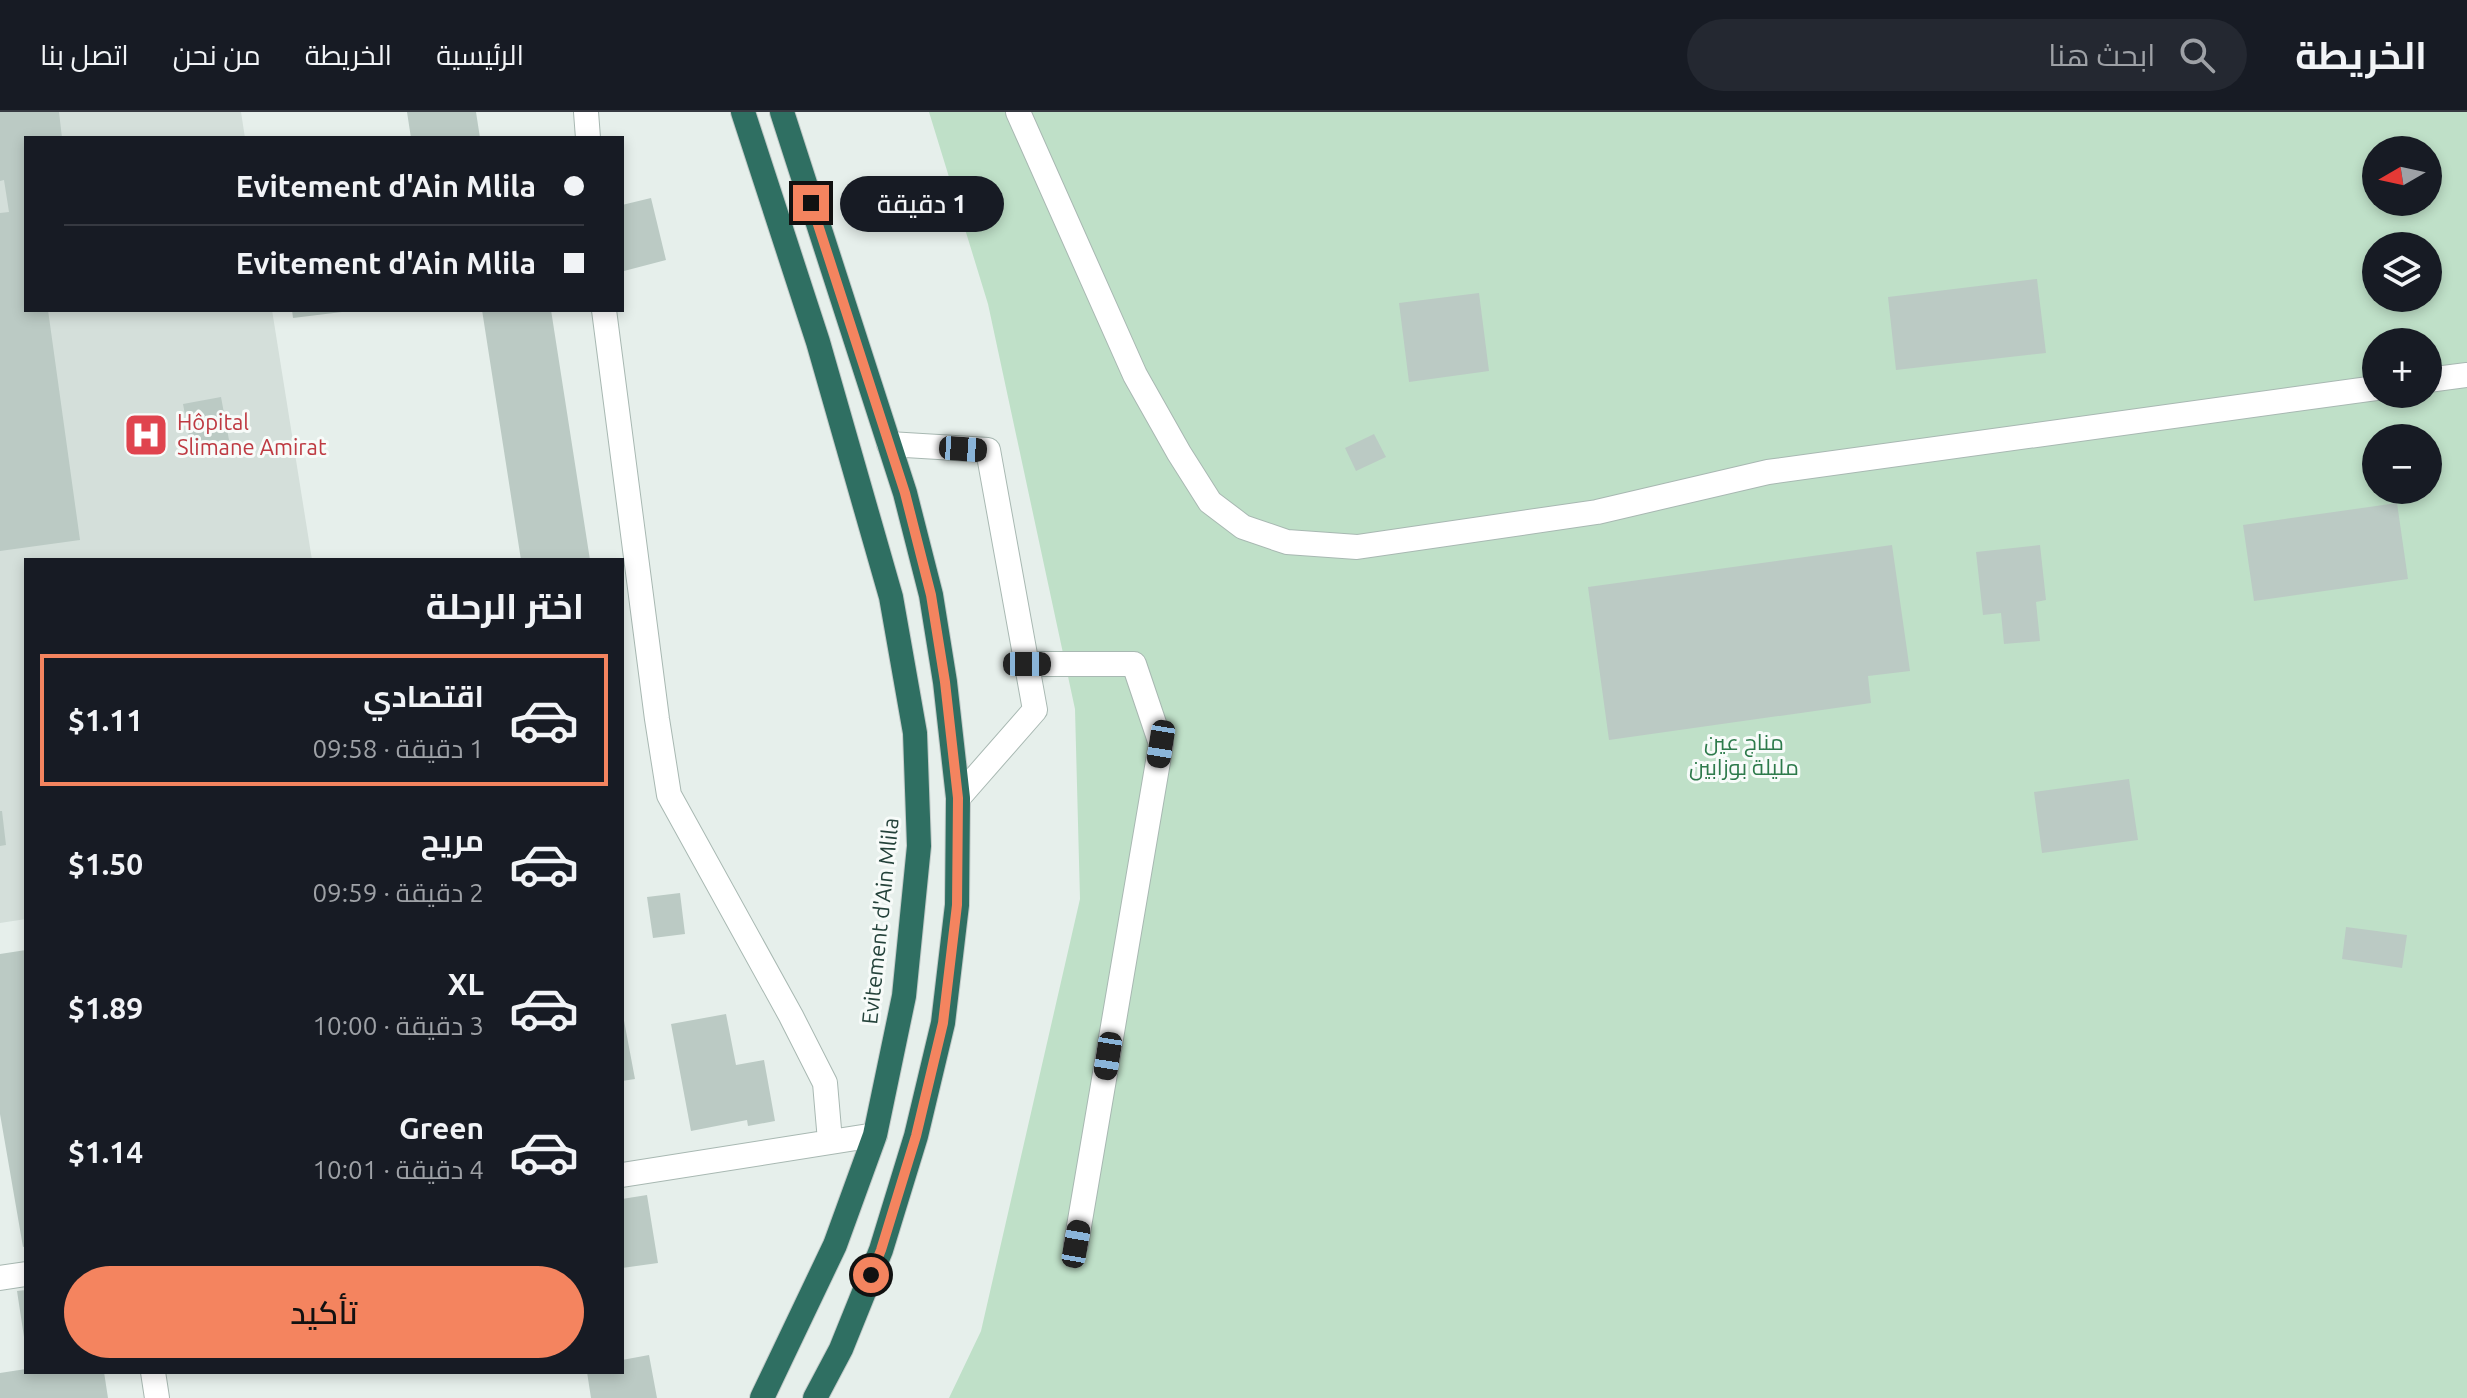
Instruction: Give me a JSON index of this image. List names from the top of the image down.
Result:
{
  "streets": {
    "highway": ["Evitement d'Ain Mlila"]
  },
  "parks": ["مناج عين مليلة بوزابين"],
  "places": {
    "hospital": ["Hôpital Slimane Amirat"]
  },
  "north": "left",
  "page": {
    "header": "الخريطة",
    "search": "ابحث هنا",
    "nav": [
      "الرئيسية",
      "الخريطة",
      "من نحن",
      "اتصل بنا"
    ],
    "map_buttons": ["+", "−"],
    "banner": ["Evitement d'Ain Mlila", "Evitement d'Ain Mlila"],
    "bubble": "1 دقيقة",
    "heading": "اختر الرحلة",
    "list": [
      {
        "name": "اقتصادي",
        "note": "1 دقيقة · 09:58",
        "value": "$1.11"
      },
      {
        "name": "مريح",
        "note": "2 دقيقة · 09:59",
        "value": "$1.50"
      },
      {
        "name": "XL",
        "note": "3 دقيقة · 10:00",
        "value": "$1.89"
      },
      {
        "name": "Green",
        "note": "4 دقيقة · 10:01",
        "value": "$1.14"
      }
    ],
    "buttons": "تأكيد"
  }
}
